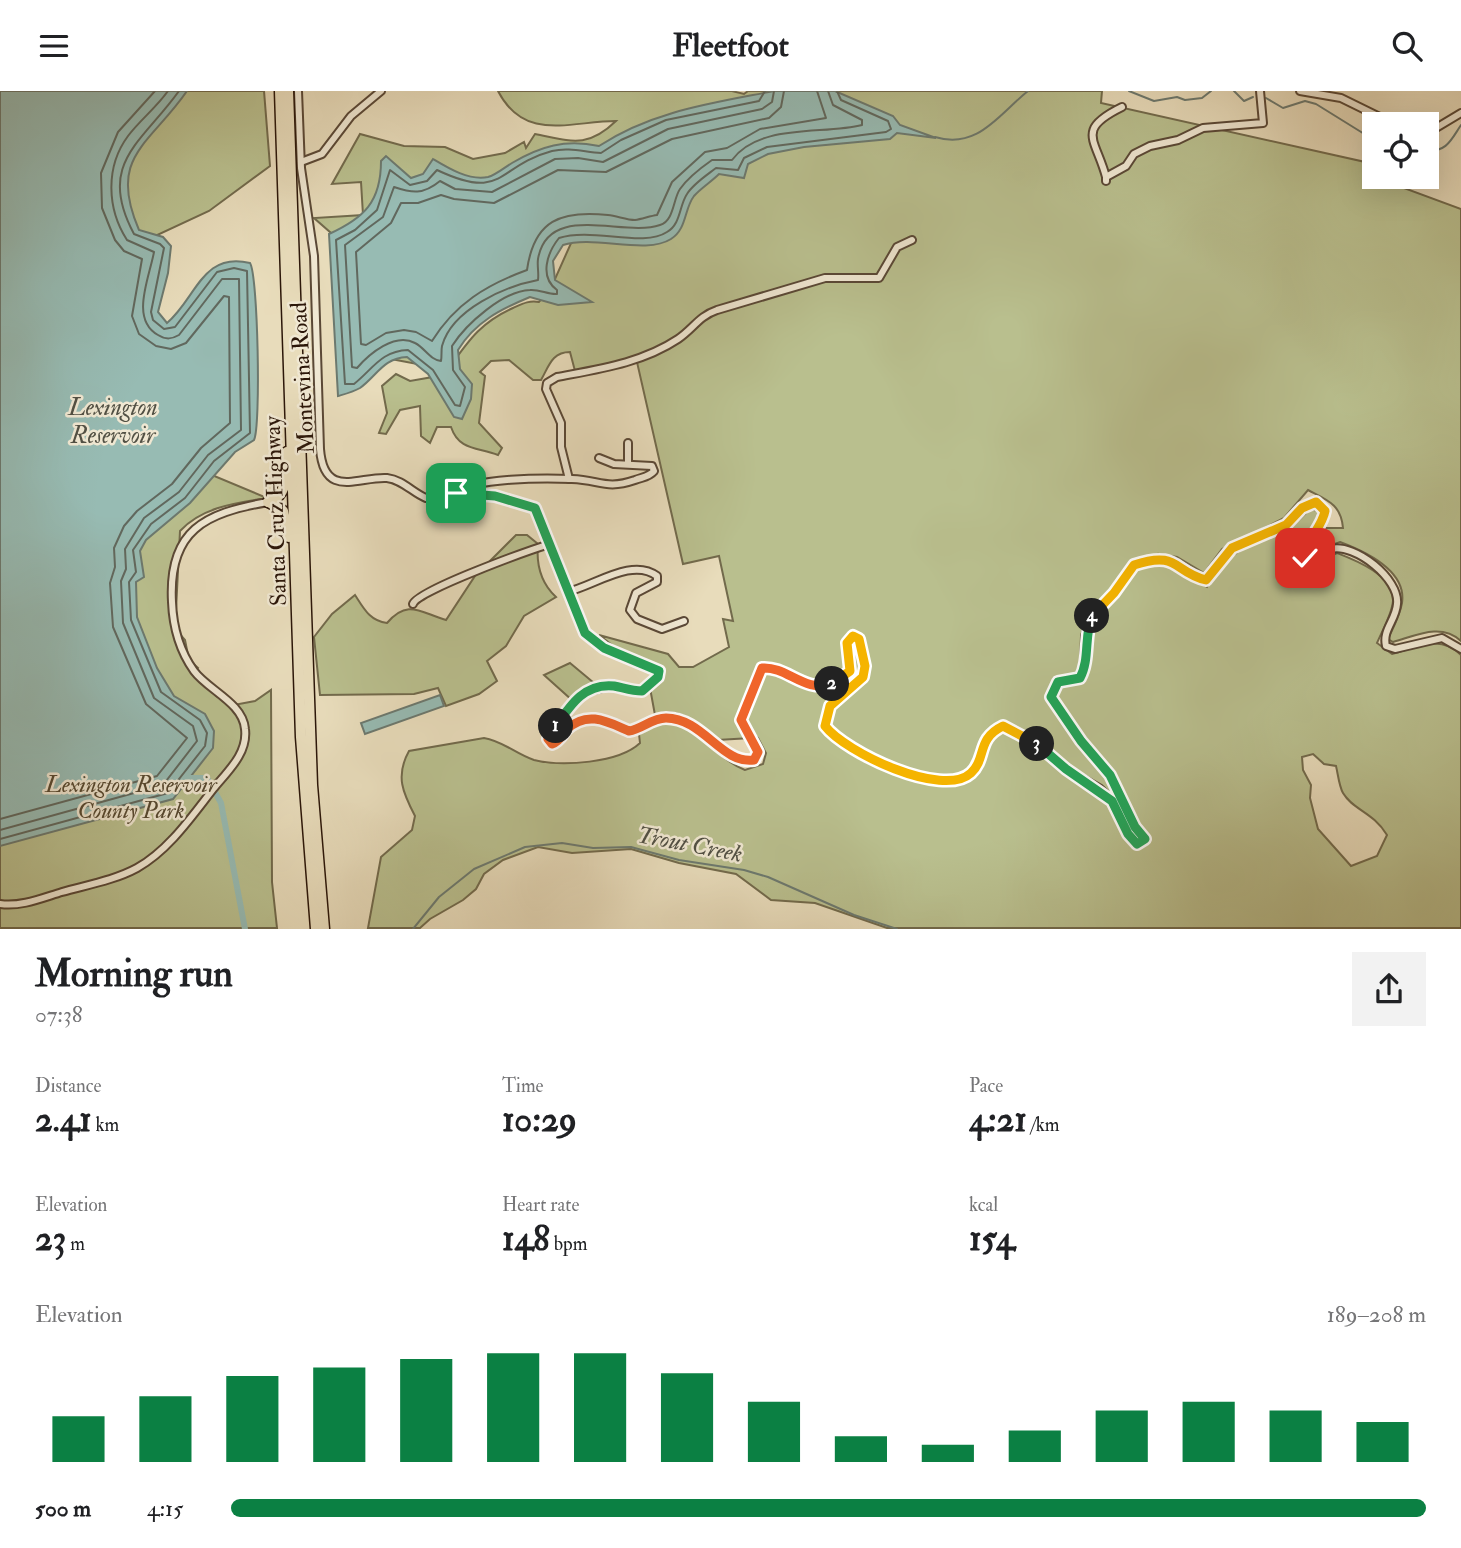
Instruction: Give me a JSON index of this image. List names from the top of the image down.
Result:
{
  "streets": {
    "highway": ["Santa Cruz Highway"],
    "street": ["Montevina Road"]
  },
  "water": ["Lexington Reservoir", "Trout Creek"],
  "parks": ["Lexington Reservoir County Park"],
  "page": {
    "header": "Fleetfoot",
    "pins": [
      "4",
      "2",
      "1",
      "3"
    ],
    "heading": ["Morning run", "07:38"],
    "stats": [
      ["Distance", "2.41 km"],
      ["Time", "10:29"],
      ["Pace", "4:21 /km"],
      ["Elevation", "23 m"],
      ["Heart rate", "148 bpm"],
      ["kcal", "154"]
    ],
    "chart": ["Elevation", "189–208 m"],
    "list": [
      {
        "name": "500 m",
        "note": "4:15"
      }
    ]
  }
}
